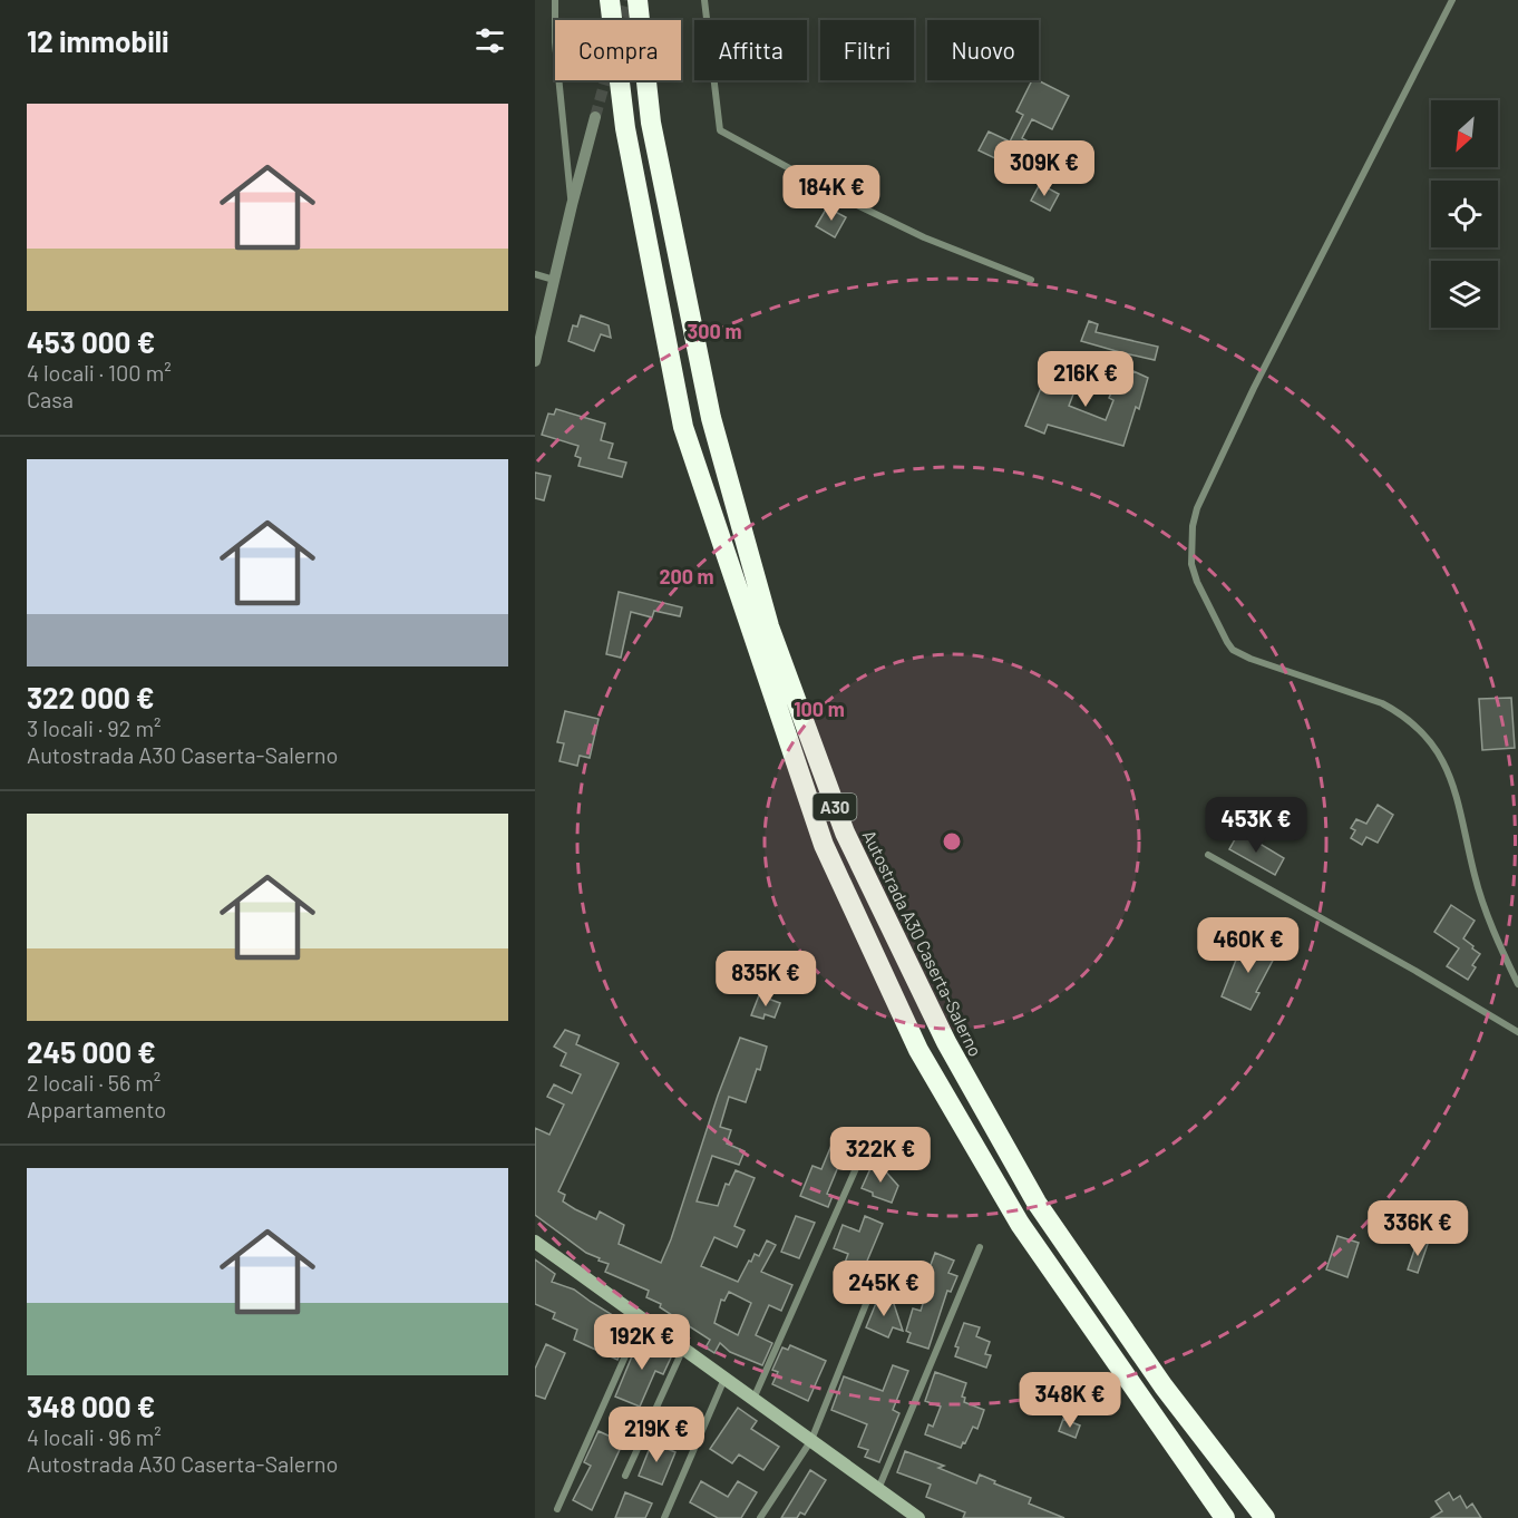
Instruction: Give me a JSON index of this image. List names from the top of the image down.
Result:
{
  "streets": {
    "highway": ["A30", "Autostrada A30 Caserta-Salerno"]
  },
  "north": "bottom left",
  "page": {
    "heading": "12 immobili",
    "chip": [
      "Compra",
      "Affitta",
      "Filtri",
      "Nuovo"
    ],
    "list": [
      {
        "name": "453 000 €",
        "note": "4 locali · 100 m² · Casa"
      },
      {
        "name": "322 000 €",
        "note": "3 locali · 92 m² · Autostrada A30 Caserta-Salerno"
      },
      {
        "name": "245 000 €",
        "note": "2 locali · 56 m² · Appartamento"
      },
      {
        "name": "348 000 €",
        "note": "4 locali · 96 m² · Autostrada A30 Caserta-Salerno"
      }
    ],
    "price": [
      "309K €",
      "184K €",
      "216K €",
      "453K €",
      "460K €",
      "835K €",
      "322K €",
      "336K €",
      "245K €",
      "192K €",
      "348K €",
      "219K €"
    ]
  },
  "rings": ["300 m", "200 m", "100 m"]
}
